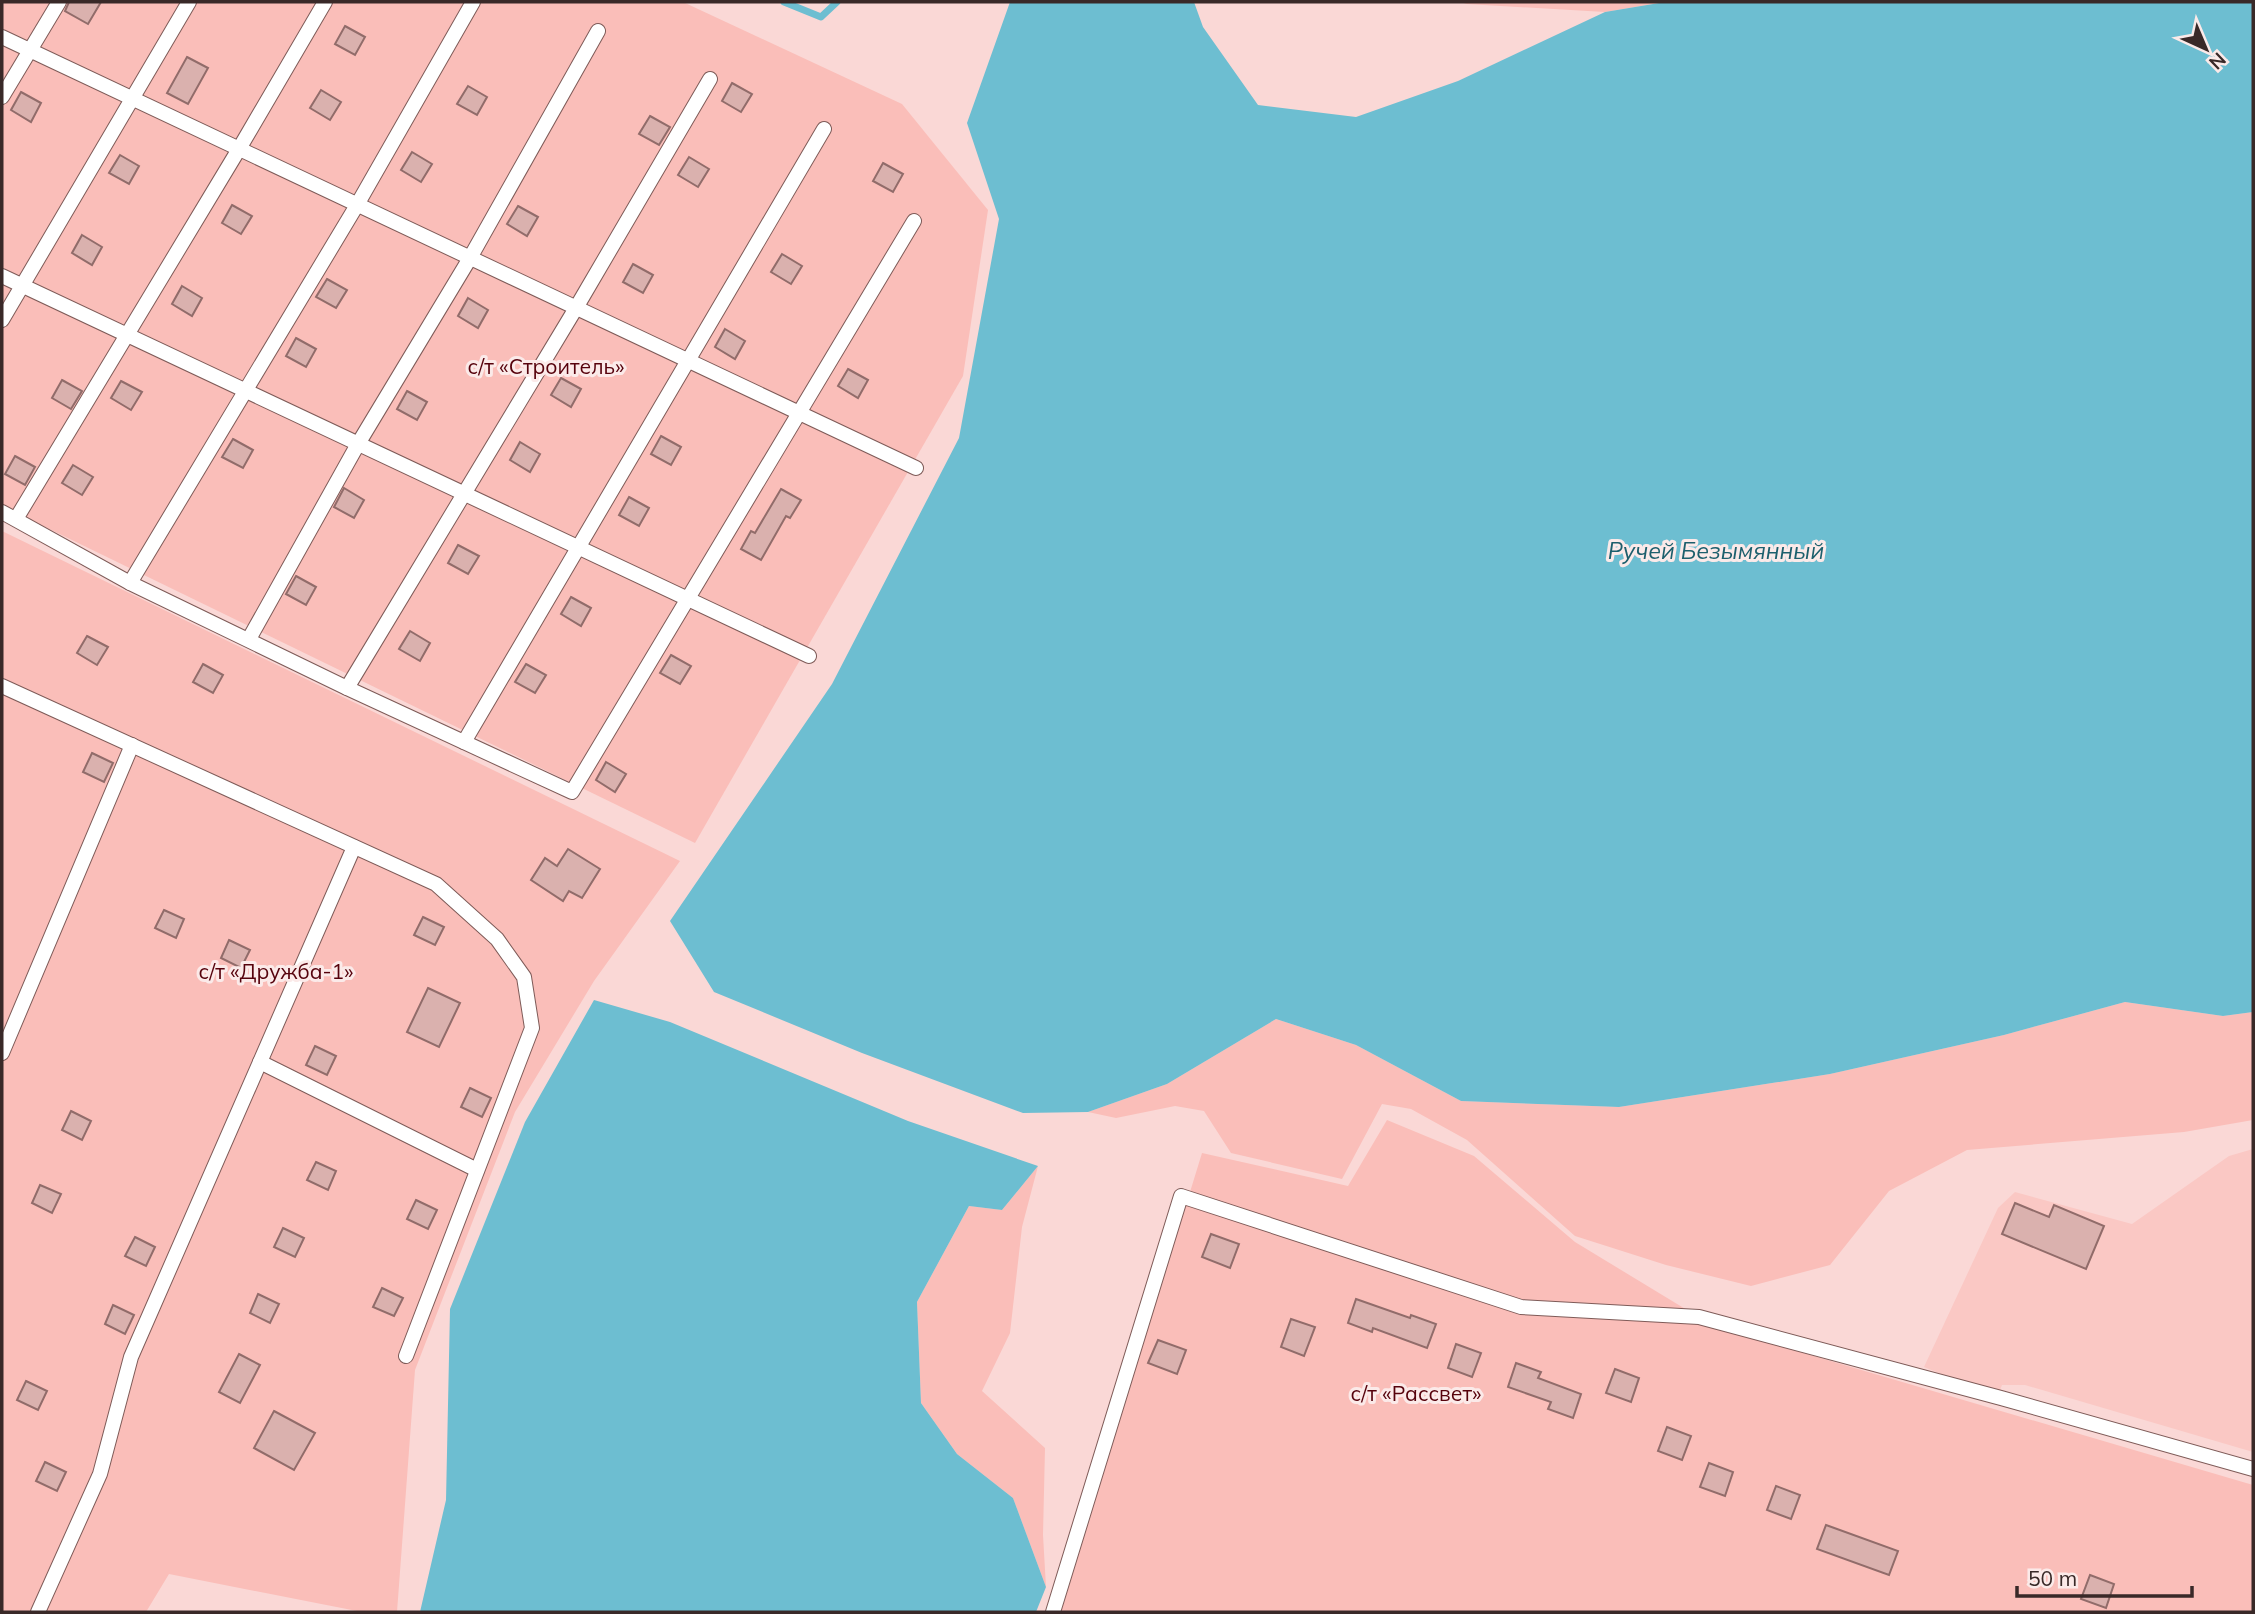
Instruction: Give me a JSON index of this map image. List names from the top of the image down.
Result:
{
  "water": ["Ручей Безымянный"],
  "parks": ["с/т «Строитель»", "с/т «Дружба-1»", "с/т «Рассвет»"],
  "scale_bar": "50 m",
  "north": "bottom right"
}
